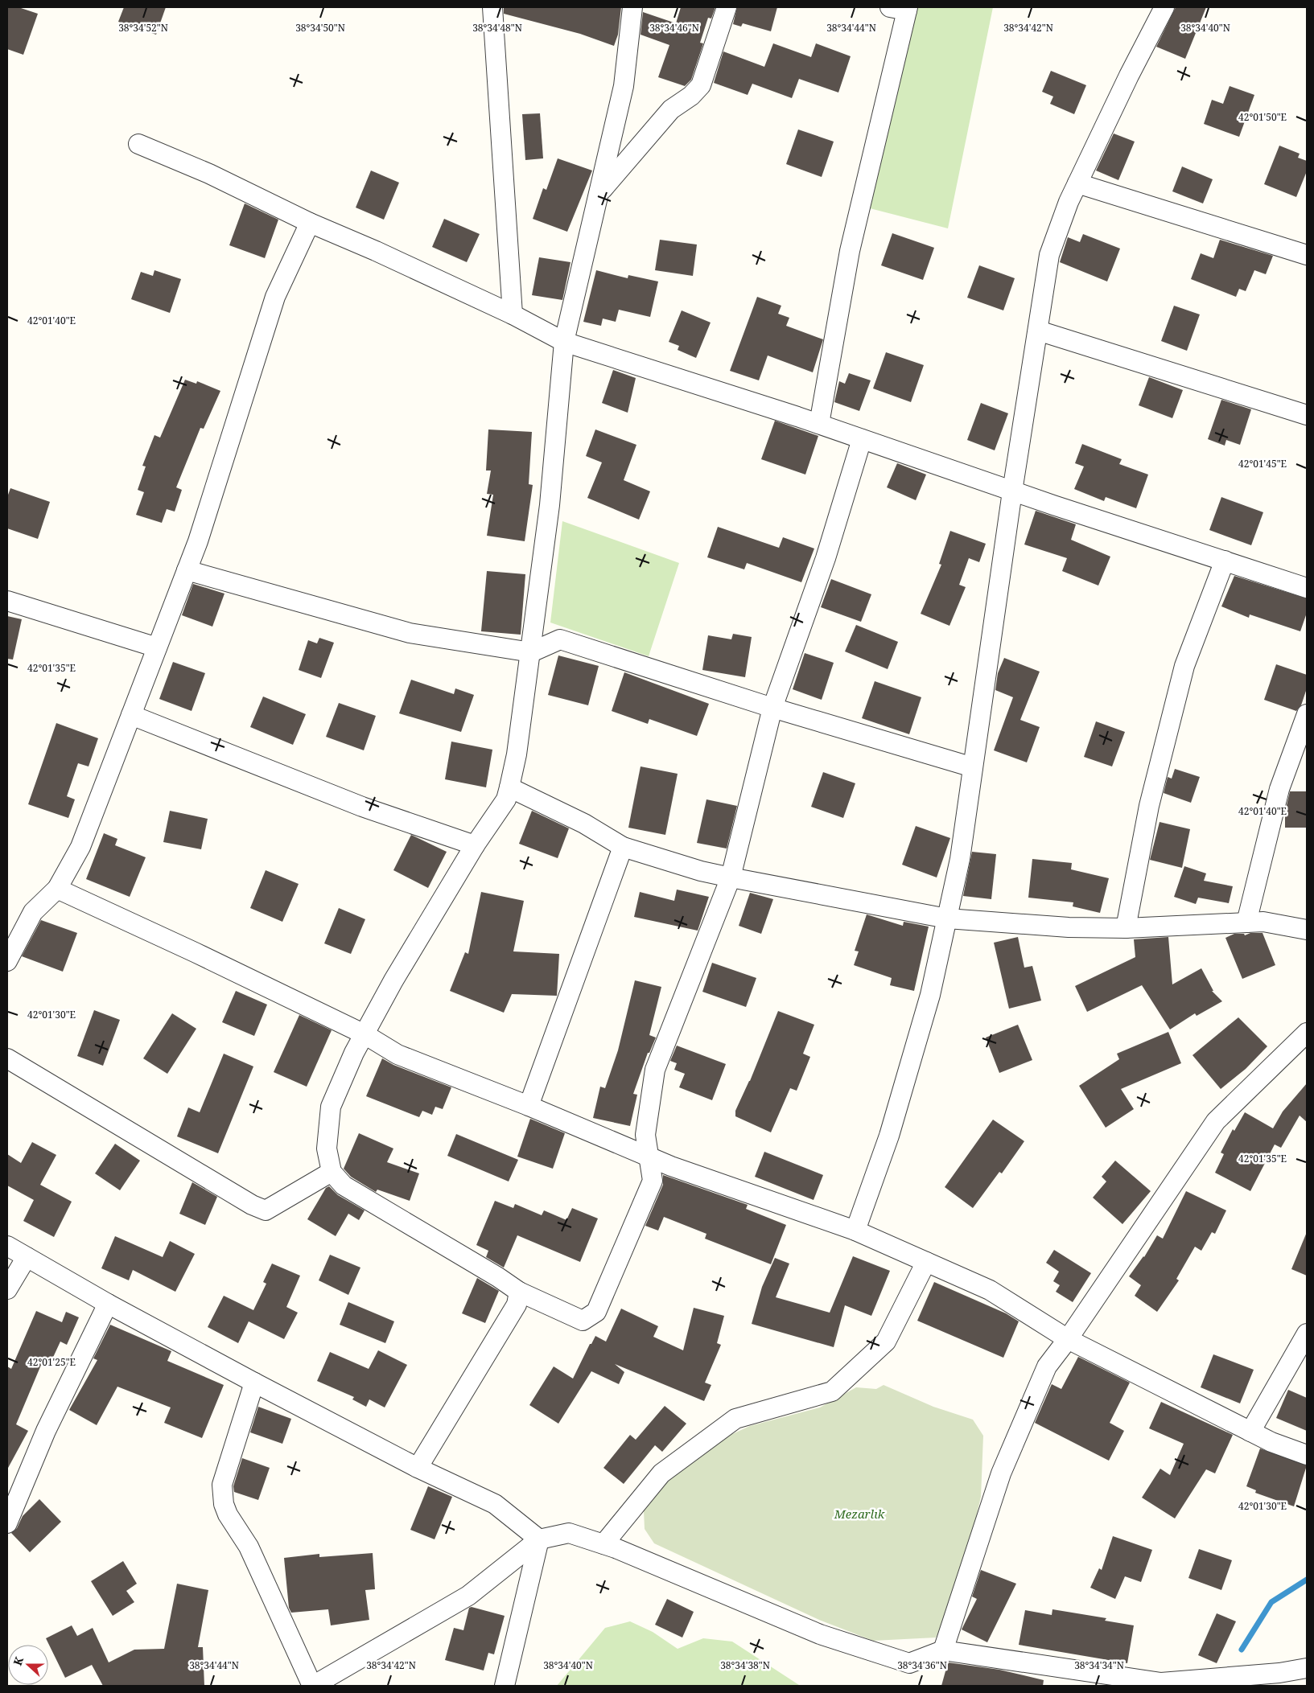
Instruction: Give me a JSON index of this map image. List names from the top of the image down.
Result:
{
  "parks": ["Mezarlık"],
  "north": "left",
  "coordinates": [
    "38°34'48\"N",
    "38°34'52\"N",
    "38°34'50\"N",
    "38°34'46\"N",
    "38°34'44\"N",
    "38°34'42\"N",
    "38°34'40\"N",
    "42°01'50\"E",
    "42°01'40\"E",
    "42°01'45\"E",
    "42°01'35\"E",
    "42°01'30\"E",
    "42°01'25\"E",
    "38°34'38\"N",
    "38°34'36\"N",
    "38°34'34\"N"
  ]
}
